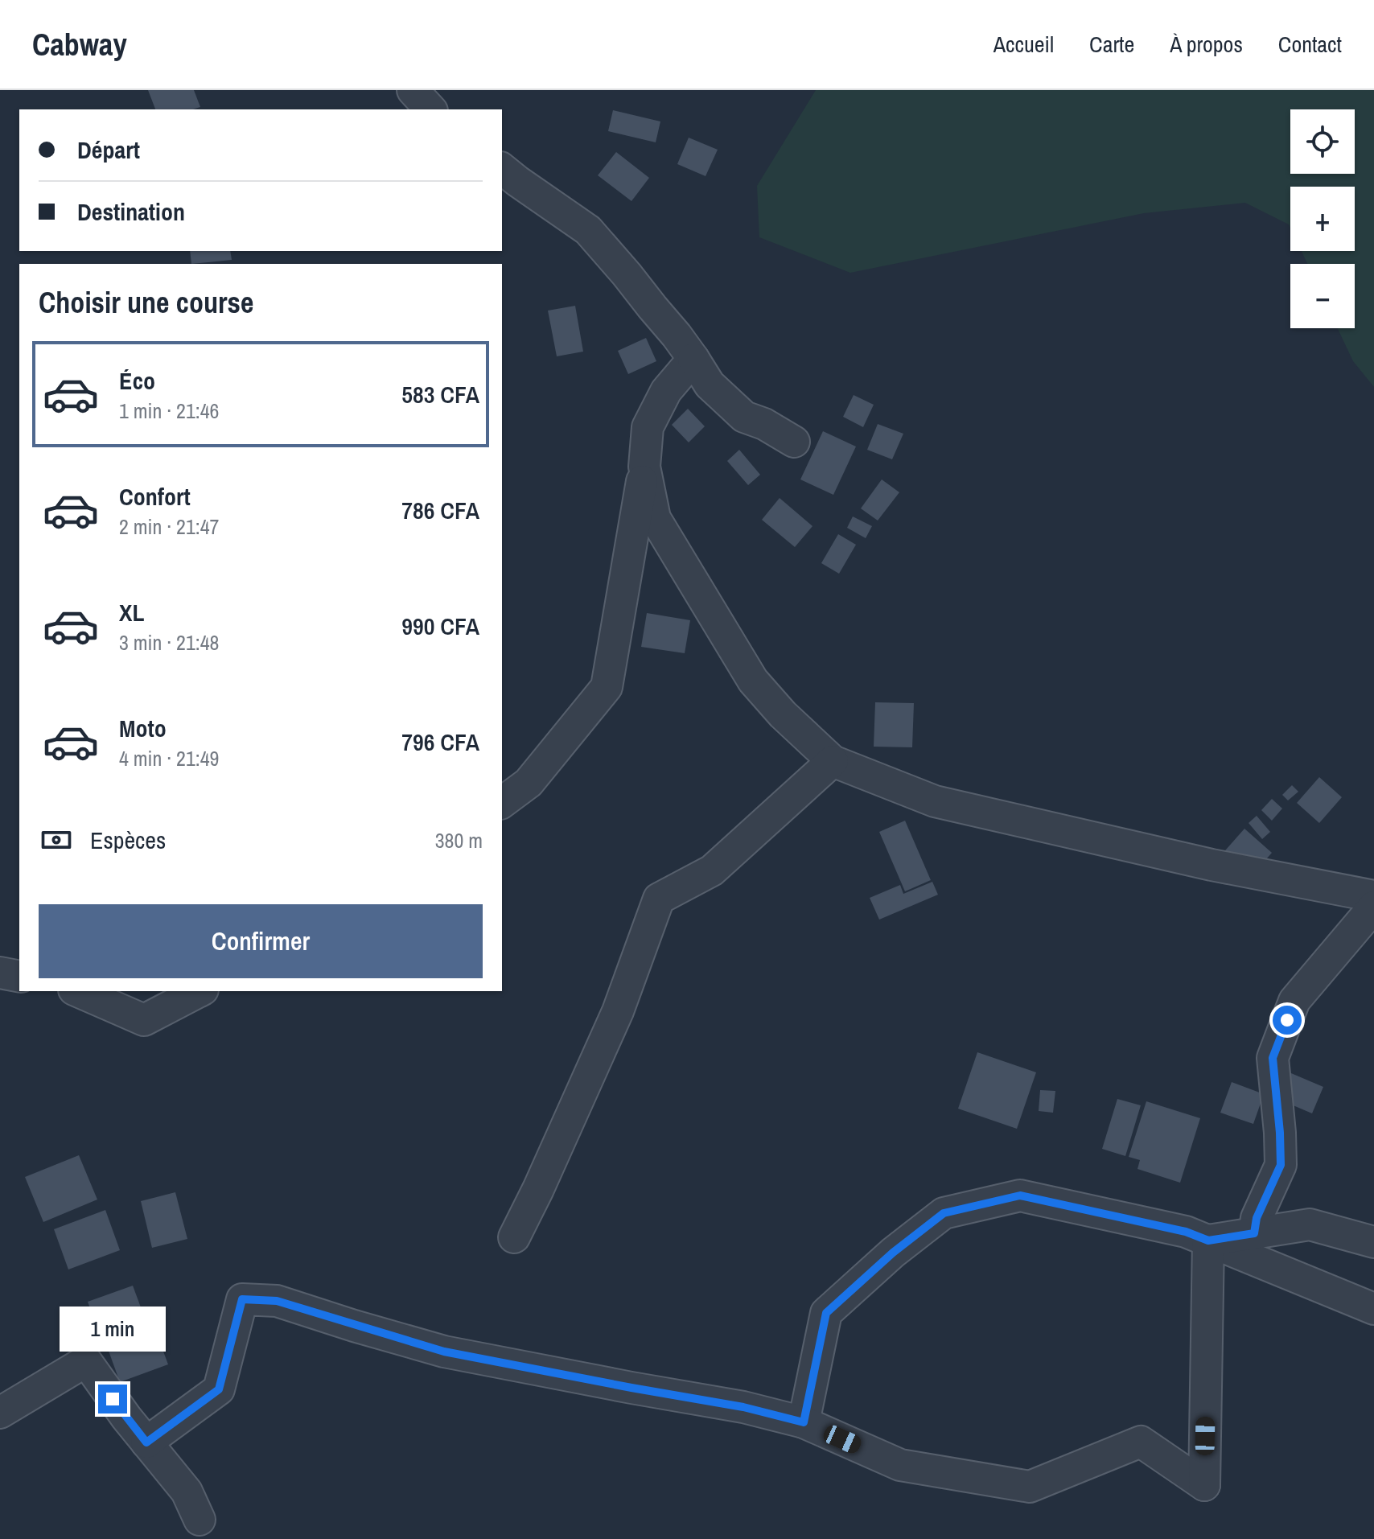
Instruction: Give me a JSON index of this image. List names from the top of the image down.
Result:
{
  "page": {
    "header": "Cabway",
    "nav": [
      "Accueil",
      "Carte",
      "À propos",
      "Contact"
    ],
    "map_buttons": ["+", "−"],
    "banner": ["Départ", "Destination"],
    "heading": "Choisir une course",
    "list": [
      {
        "name": "Éco",
        "note": "1 min · 21:46",
        "value": "583 CFA"
      },
      {
        "name": "Confort",
        "note": "2 min · 21:47",
        "value": "786 CFA"
      },
      {
        "name": "XL",
        "note": "3 min · 21:48",
        "value": "990 CFA"
      },
      {
        "name": "Moto",
        "note": "4 min · 21:49",
        "value": "796 CFA"
      }
    ],
    "pay": ["Espèces", "380 m"],
    "buttons": "Confirmer",
    "bubble": "1 min"
  }
}
